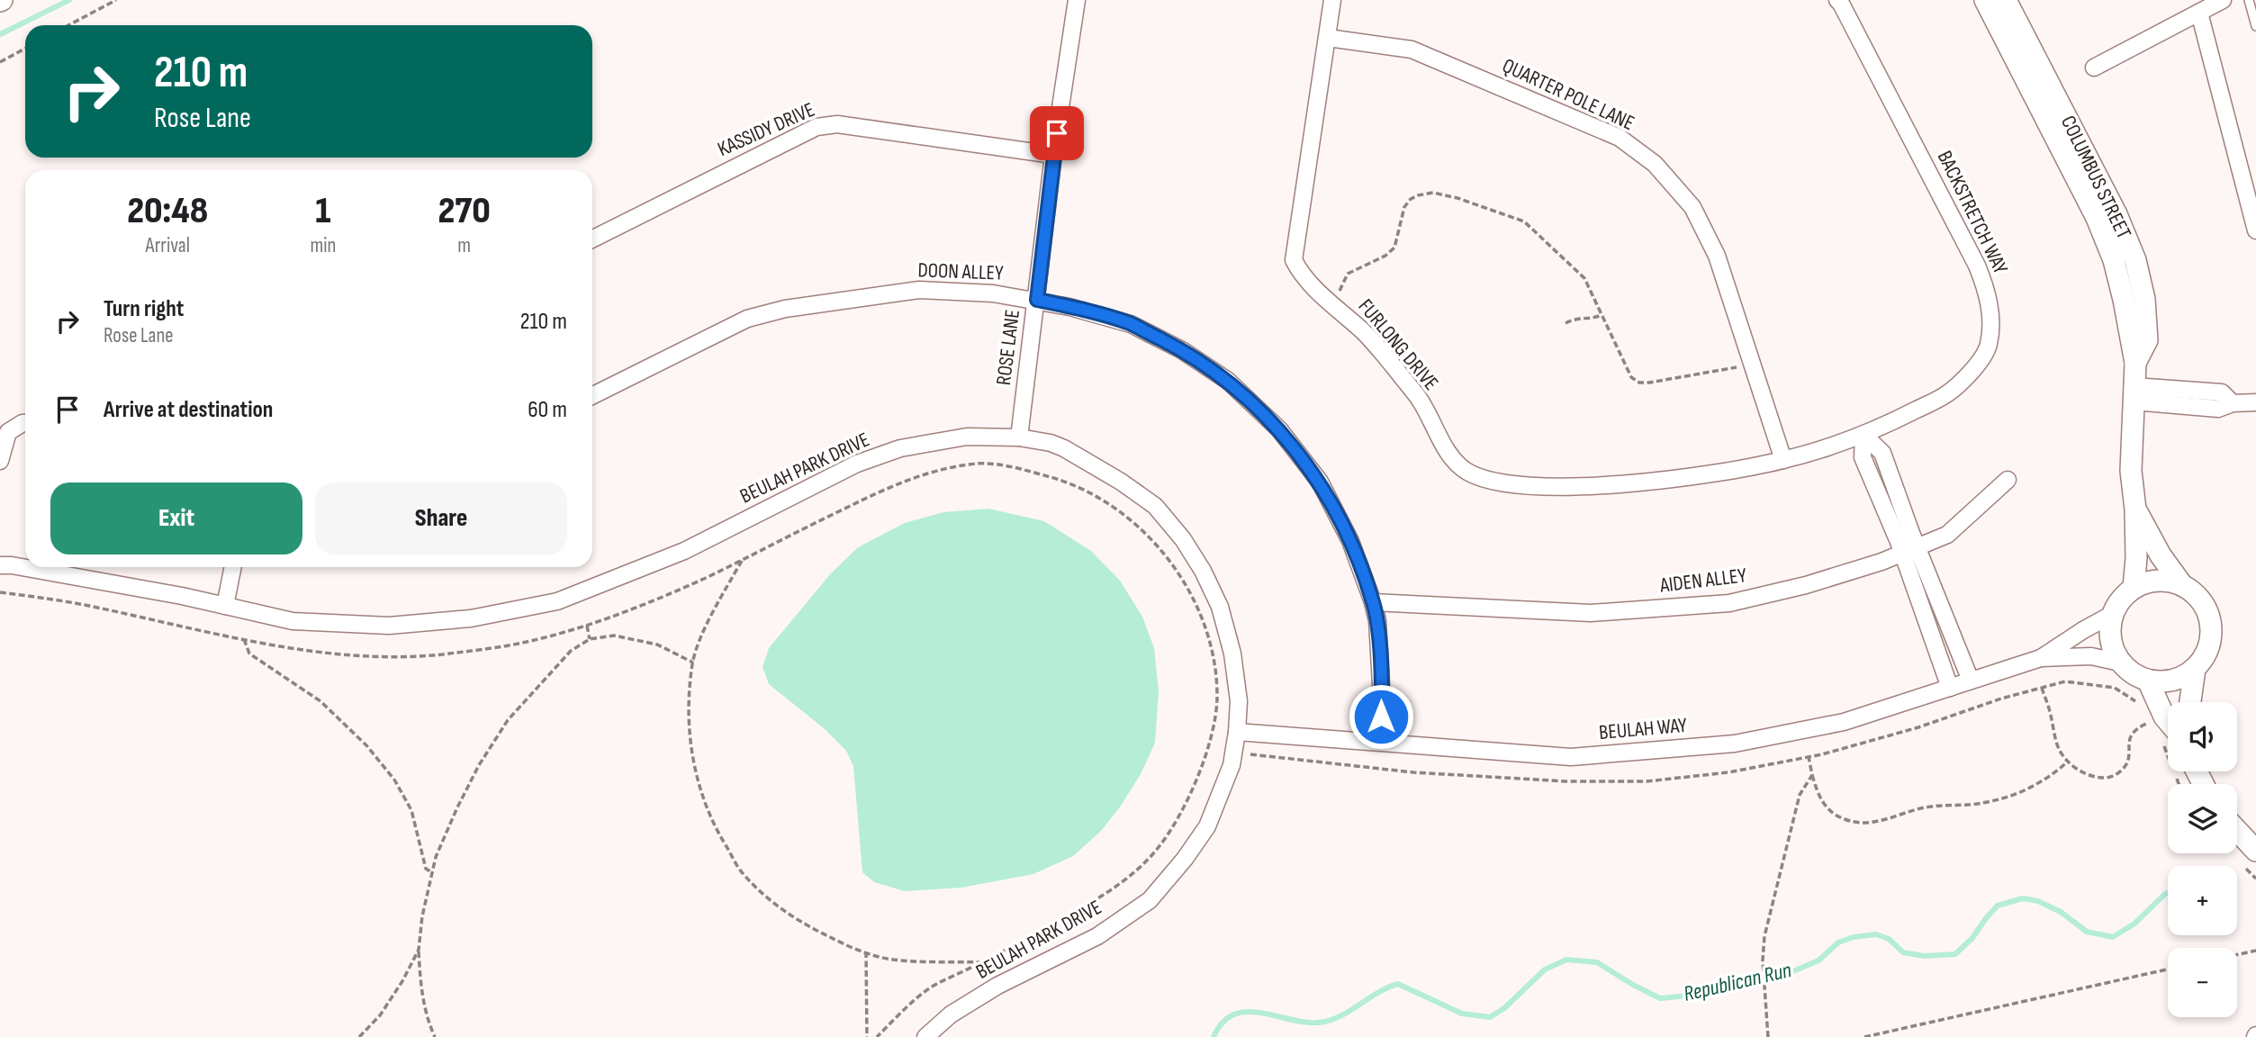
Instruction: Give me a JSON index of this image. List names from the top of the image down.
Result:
{
  "streets": {
    "street": [
      "QUARTER POLE LANE",
      "KASSIDY DRIVE",
      "COLUMBUS STREET",
      "BACKSTRETCH WAY",
      "DOON ALLEY",
      "FURLONG DRIVE",
      "ROSE LANE",
      "BEULAH PARK DRIVE",
      "AIDEN ALLEY",
      "BEULAH WAY"
    ]
  },
  "crossings": [
    ["QUARTER POLE LANE", "FURLONG DRIVE"],
    ["KASSIDY DRIVE", "ROSE LANE"],
    ["COLUMBUS STREET", "BEULAH WAY"],
    ["BACKSTRETCH WAY", "FURLONG DRIVE"],
    ["DOON ALLEY", "ROSE LANE"],
    ["DOON ALLEY", "AIDEN ALLEY"],
    ["DOON ALLEY", "BEULAH WAY"],
    ["ROSE LANE", "BEULAH PARK DRIVE"],
    ["BEULAH PARK DRIVE", "BEULAH WAY"]
  ],
  "water": ["Republican Run"],
  "page": {
    "turn": ["210 m", "Rose Lane"],
    "eta": [
      "20:48",
      "Arrival",
      "1",
      "min",
      "270",
      "m"
    ],
    "list": [
      {
        "name": "Turn right",
        "note": "Rose Lane",
        "value": "210 m"
      },
      {
        "name": "Arrive at destination",
        "value": "60 m"
      }
    ],
    "buttons": ["Exit", "Share"],
    "map_buttons": ["+", "−"]
  }
}
